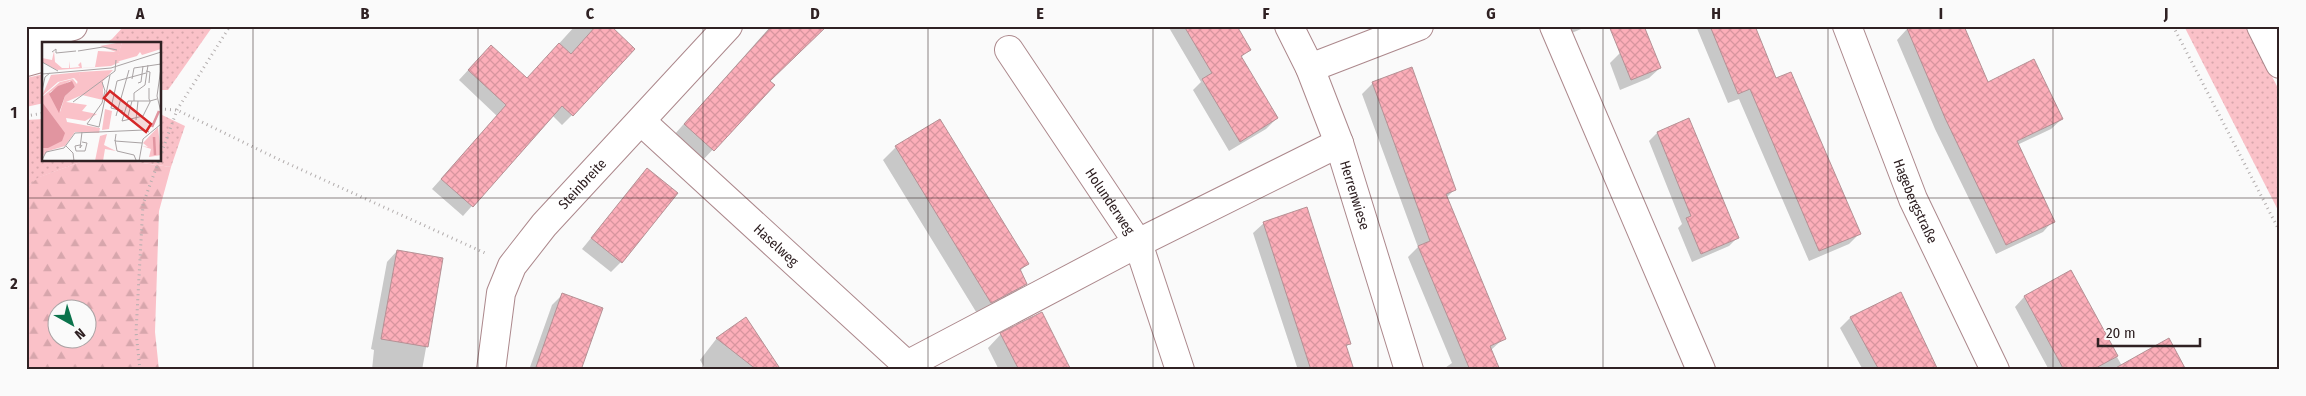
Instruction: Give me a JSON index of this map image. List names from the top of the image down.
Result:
{
  "streets": {
    "street": [
      "Steinbreite",
      "Herrenwiese",
      "Hagebergstraße",
      "Holunderweg",
      "Haselweg"
    ]
  },
  "crossings": [
    ["Steinbreite", "Haselweg"]
  ],
  "scale_bar": "20 m",
  "north": "bottom right",
  "grid": {
    "columns": [
      "A",
      "B",
      "C",
      "D",
      "E",
      "F",
      "G",
      "H",
      "I",
      "J"
    ],
    "rows": ["1", "2"]
  }
}
